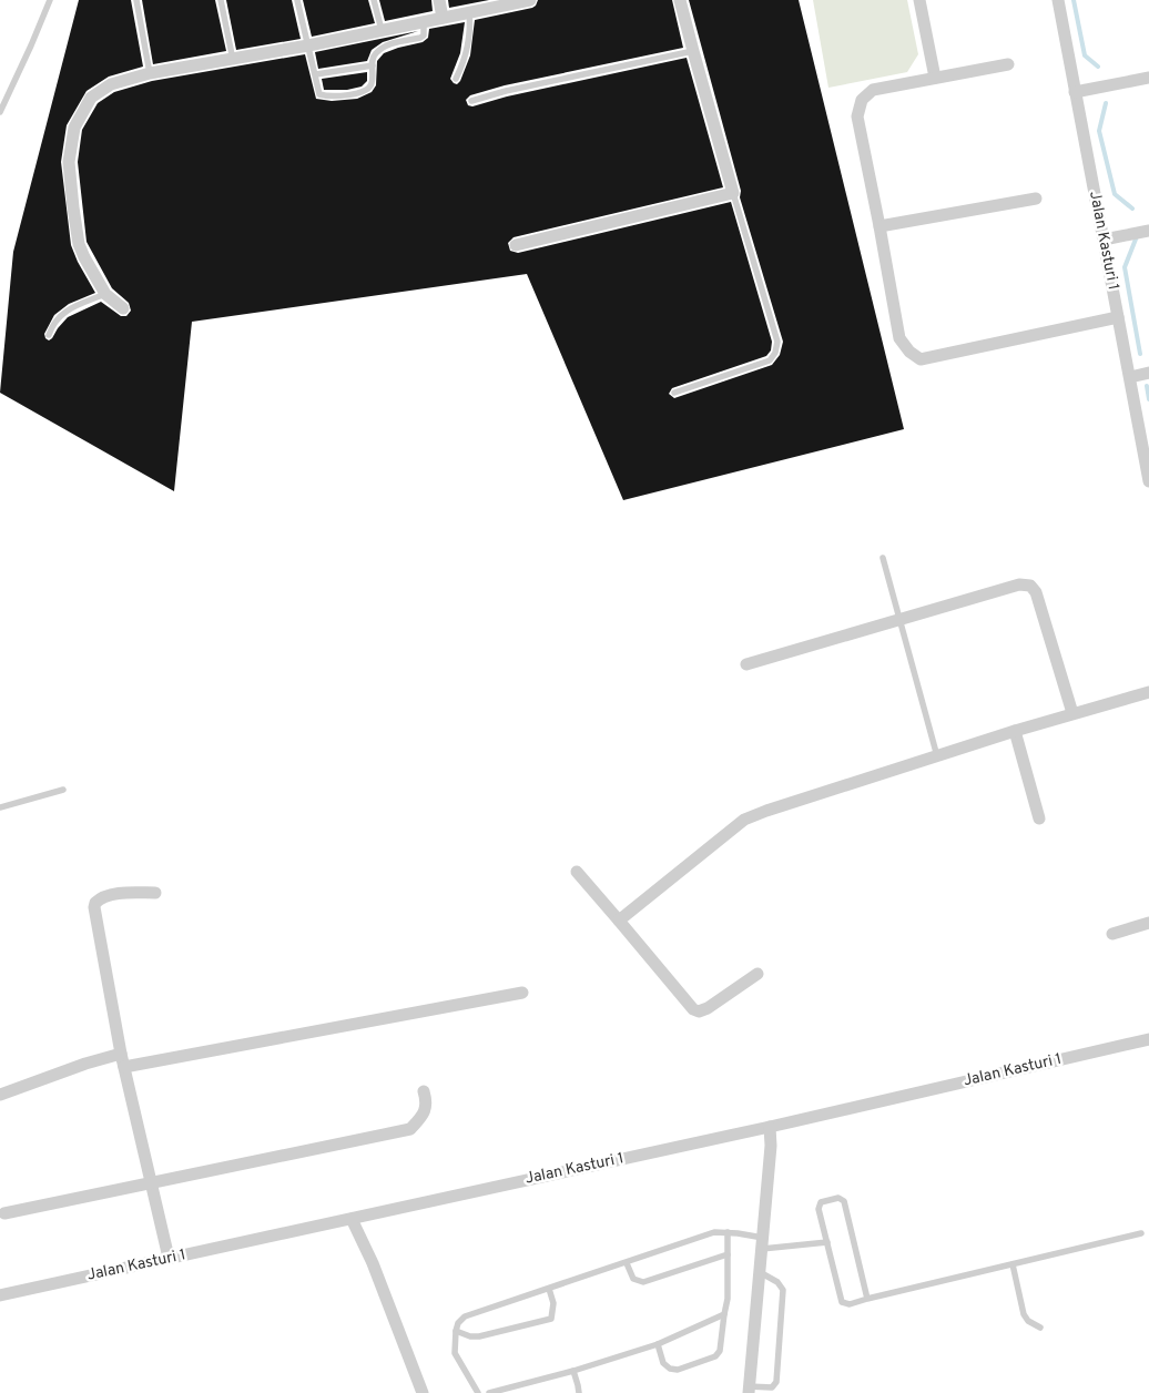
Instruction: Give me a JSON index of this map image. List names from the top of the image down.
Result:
{
  "streets": {
    "street": ["Jalan Kasturi 1"]
  }
}
